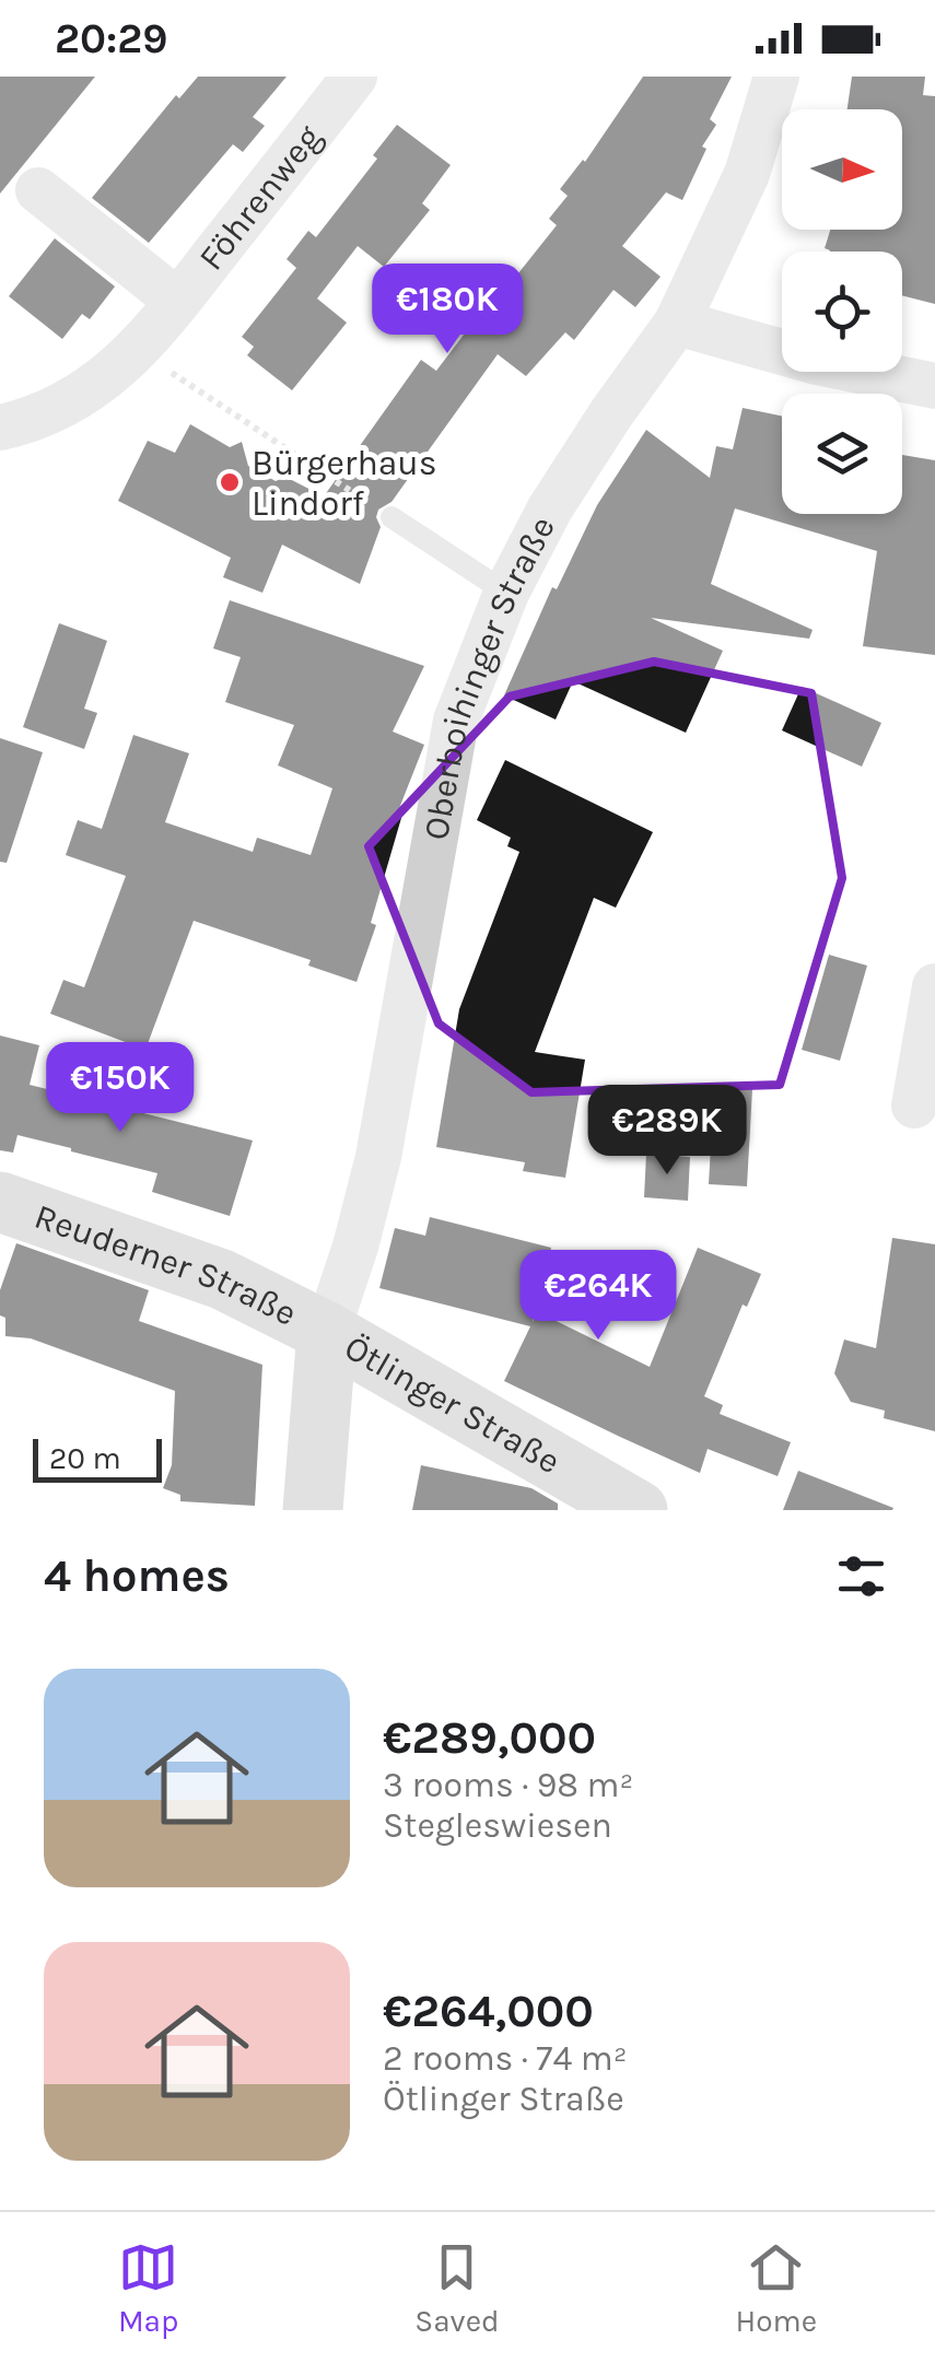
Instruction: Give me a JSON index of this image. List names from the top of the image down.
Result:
{
  "streets": {
    "street": [
      "Föhrenweg",
      "Oberboihinger Straße",
      "Reuderner Straße",
      "Ötlinger Straße"
    ]
  },
  "crossings": [
    ["Oberboihinger Straße", "Reuderner Straße"],
    ["Oberboihinger Straße", "Ötlinger Straße"],
    ["Reuderner Straße", "Ötlinger Straße"]
  ],
  "places": ["Bürgerhaus Lindorf"],
  "scale_bar": "20 m",
  "north": "right",
  "page": {
    "status": "20:29",
    "price": [
      "€180K",
      "€150K",
      "€289K",
      "€264K"
    ],
    "scale": "20 m",
    "heading": "4 homes",
    "list": [
      {
        "name": "€289,000",
        "note": "3 rooms · 98 m² · Stegleswiesen"
      },
      {
        "name": "€264,000",
        "note": "2 rooms · 74 m² · Ötlinger Straße"
      }
    ],
    "tabs": ["Map", "Saved", "Home"]
  }
}
